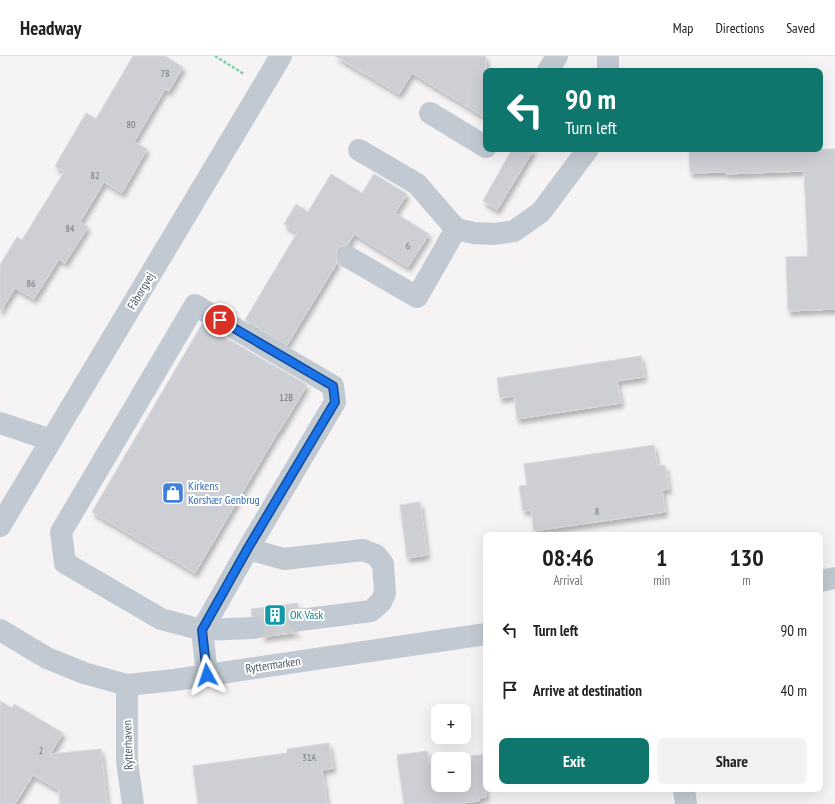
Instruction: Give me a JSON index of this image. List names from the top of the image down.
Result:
{
  "streets": {
    "street": ["Fåborgvej", "Ryttermarken", "Rytterhaven"]
  },
  "crossings": [
    ["Ryttermarken", "Rytterhaven"]
  ],
  "places": {
    "shop": ["Kirkens Korshær Genbrug"],
    "building": ["OK Vask"]
  },
  "house_numbers": [
    "78",
    "80",
    "82",
    "84",
    "6",
    "86",
    "12B",
    "8",
    "2",
    "31A"
  ],
  "page": {
    "header": "Headway",
    "nav": ["Map", "Directions", "Saved"],
    "turn": ["90 m", "Turn left"],
    "eta": [
      "08:46",
      "Arrival",
      "1",
      "min",
      "130",
      "m"
    ],
    "list": [
      {
        "name": "Turn left",
        "value": "90 m"
      },
      {
        "name": "Arrive at destination",
        "value": "40 m"
      }
    ],
    "map_buttons": ["+", "−"],
    "buttons": ["Exit", "Share"]
  }
}
